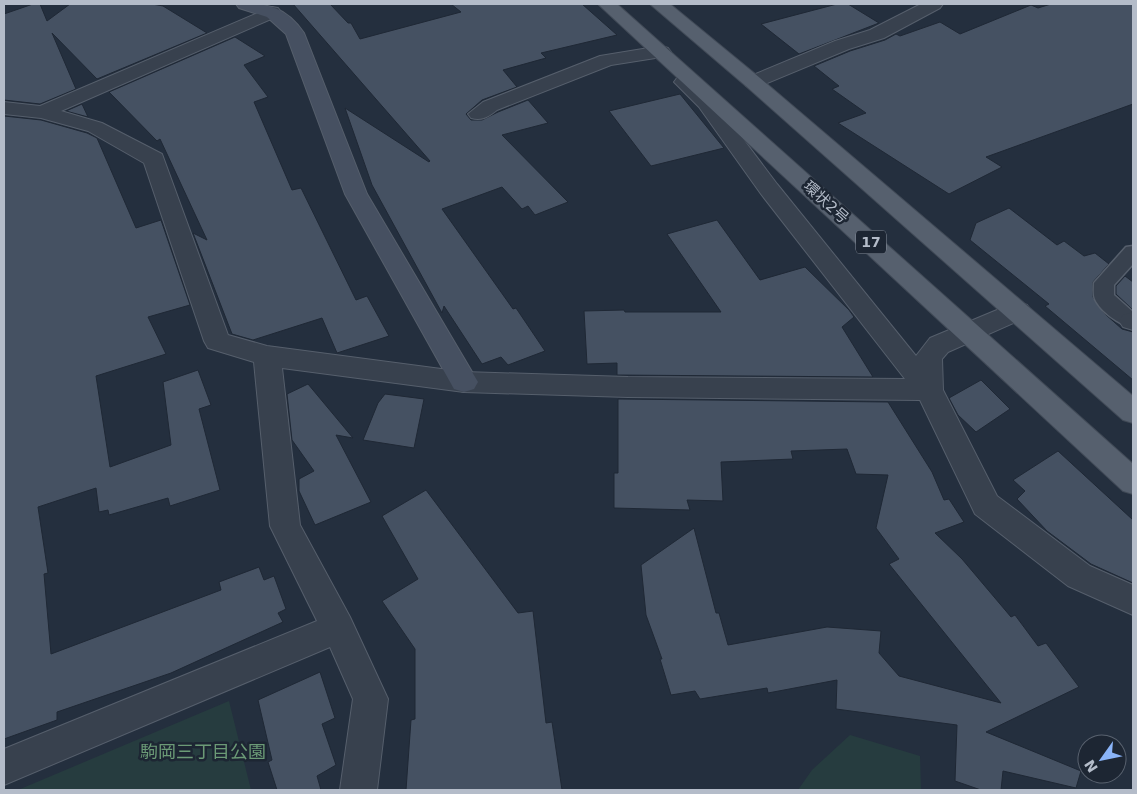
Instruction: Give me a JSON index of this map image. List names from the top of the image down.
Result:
{
  "streets": {
    "main road": ["環状2号", "17"]
  },
  "parks": ["駒岡三丁目公園"],
  "north": "bottom left"
}
